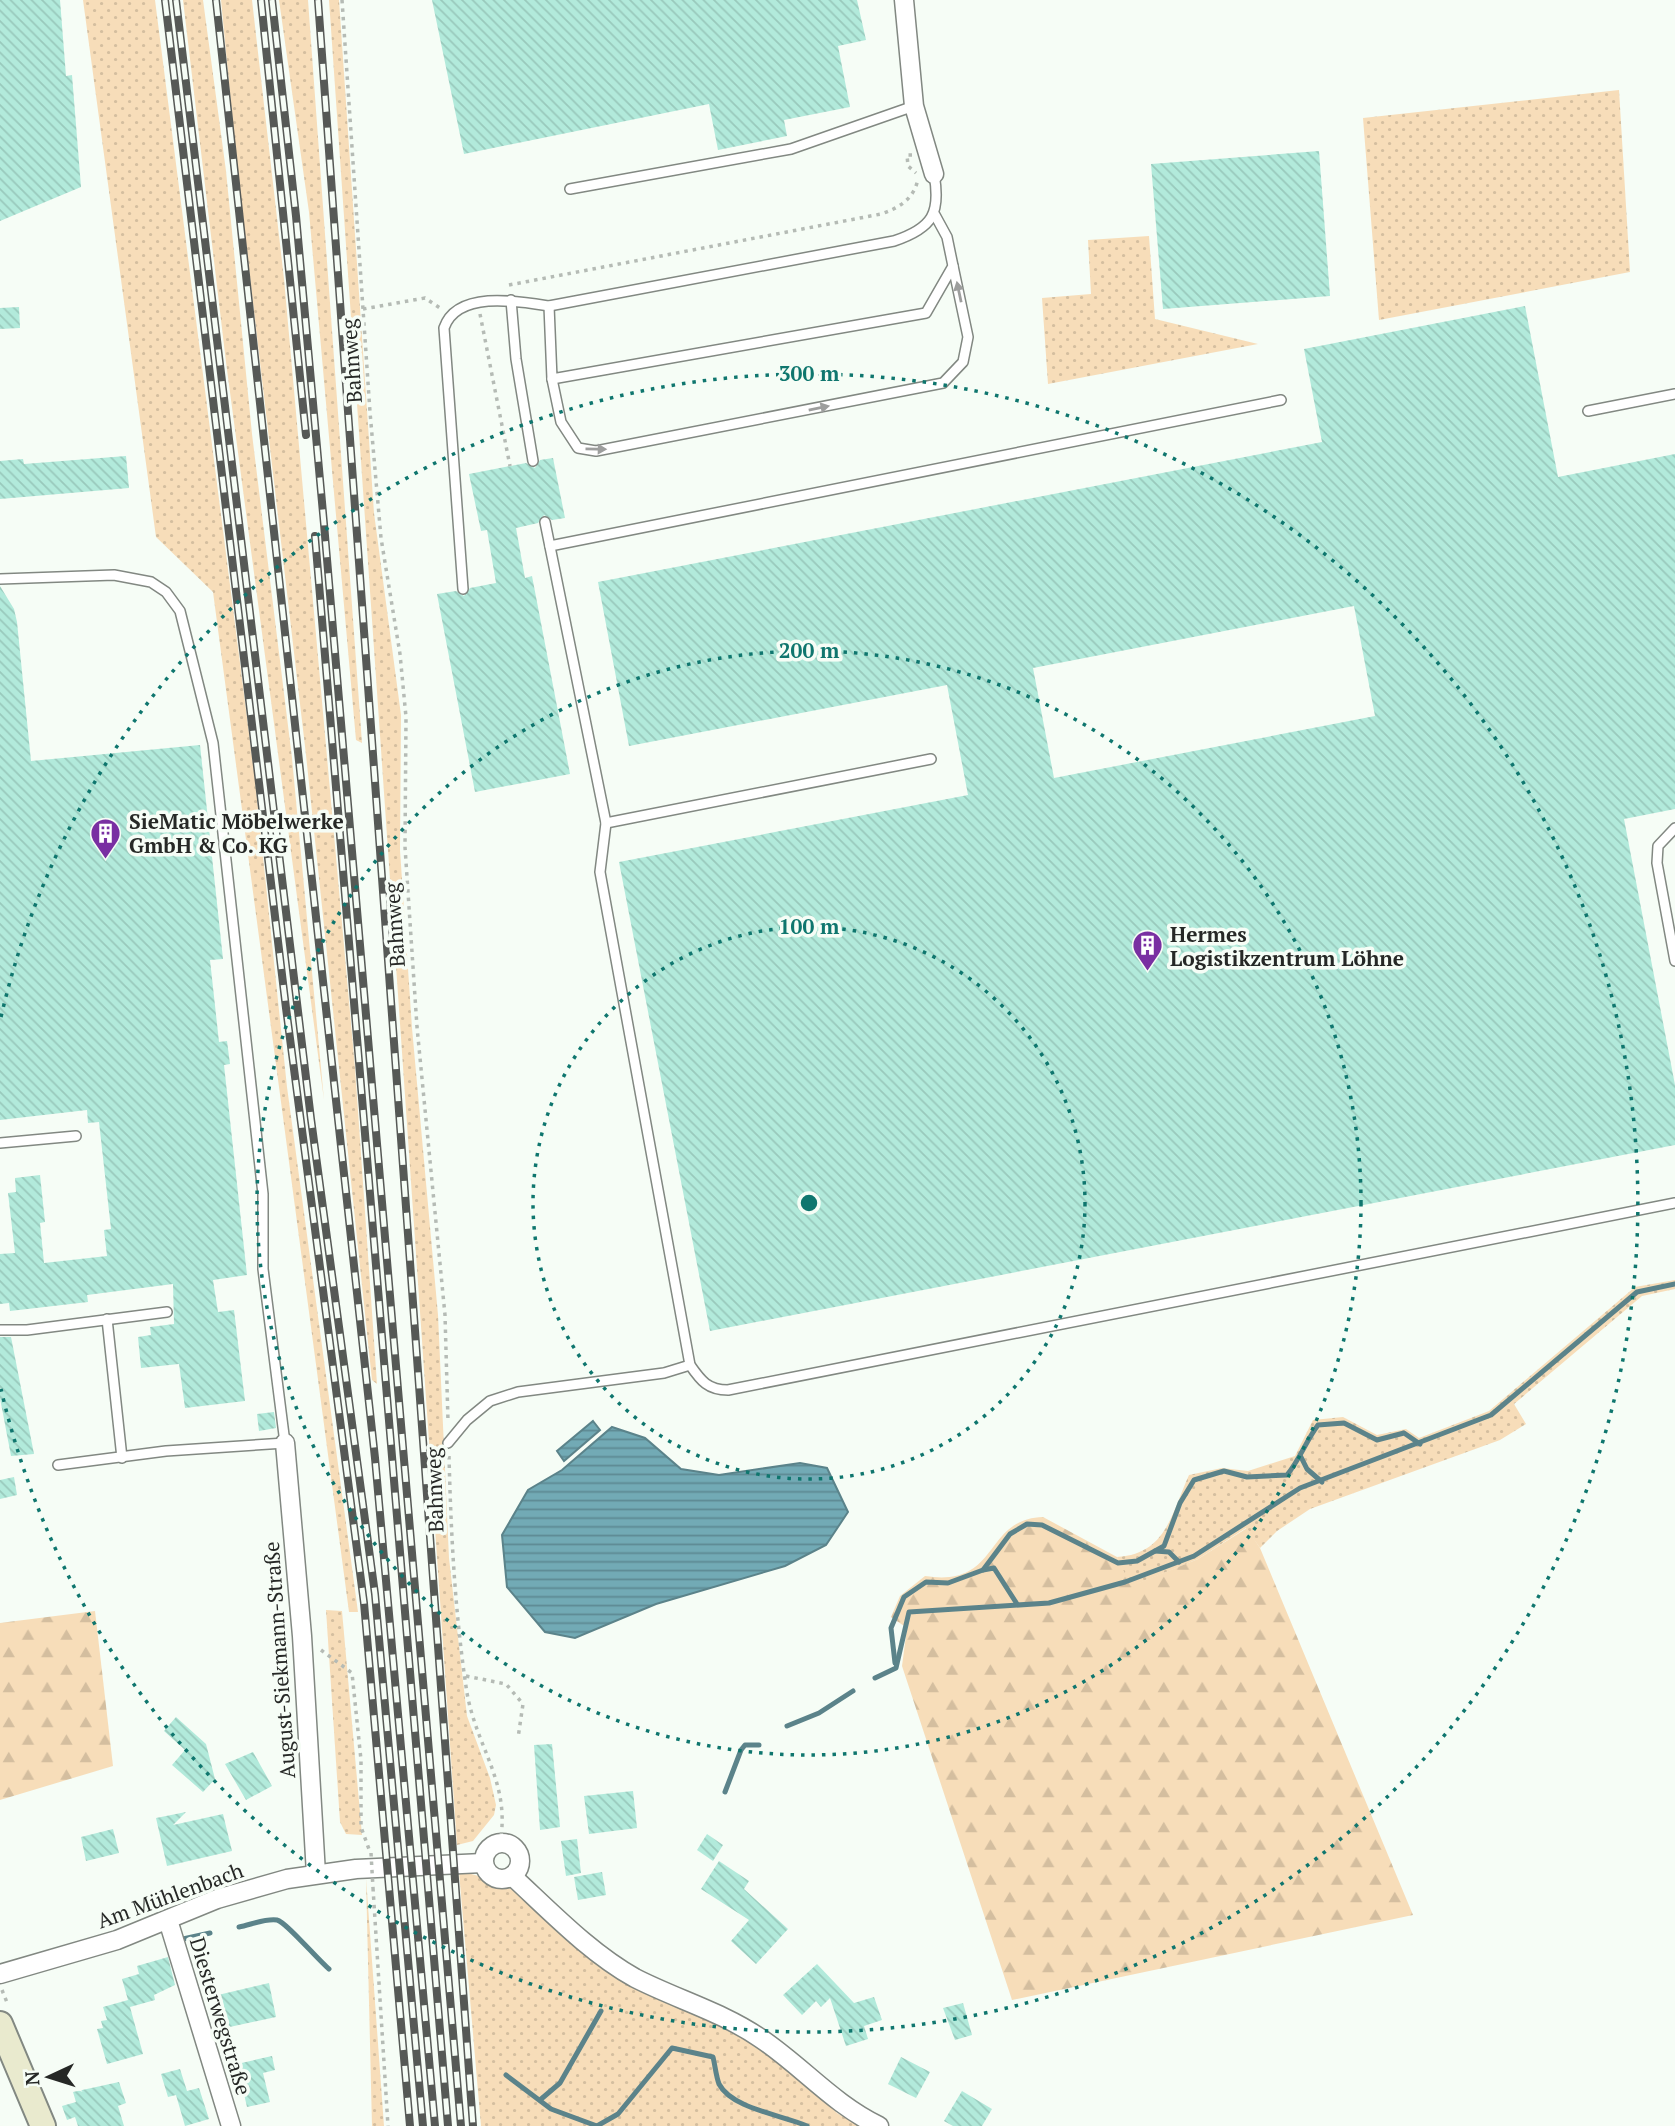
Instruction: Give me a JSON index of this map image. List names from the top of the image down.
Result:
{
  "streets": {
    "street": ["August-Siekmann-Straße", "Am Mühlenbach", "Diesterwegstraße"],
    "path": ["Bahnweg"]
  },
  "crossings": [
    ["Bahnweg", "Am Mühlenbach"],
    ["August-Siekmann-Straße", "Am Mühlenbach"],
    ["Am Mühlenbach", "Diesterwegstraße"]
  ],
  "places": {
    "building": ["SieMatic Möbelwerke GmbH & Co. KG", "Hermes Logistikzentrum Löhne"]
  },
  "north": "left",
  "rings": ["300 m", "200 m", "100 m"]
}
